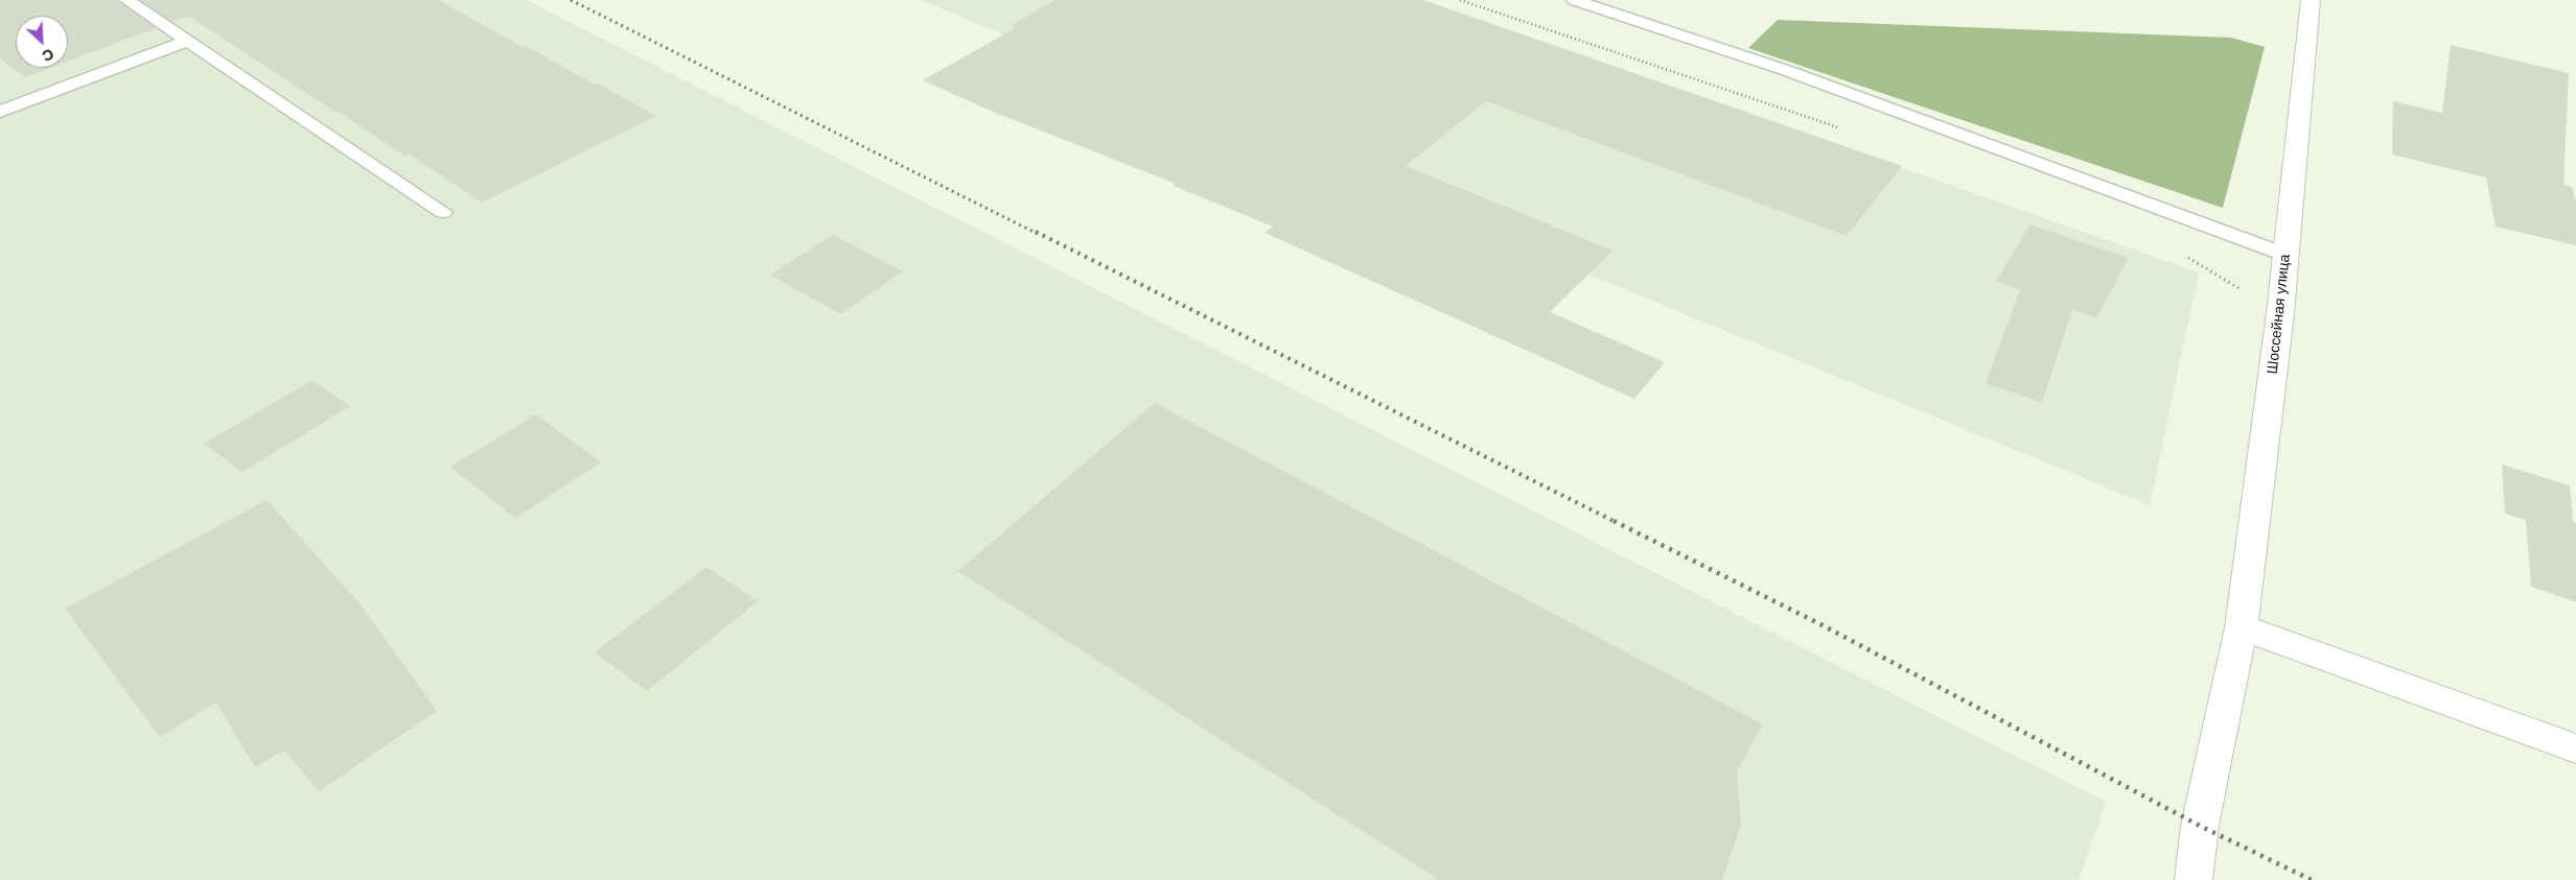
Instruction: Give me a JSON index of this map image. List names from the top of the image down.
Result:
{
  "streets": {
    "street": ["Шоссейная улица"]
  },
  "north": "bottom right"
}
